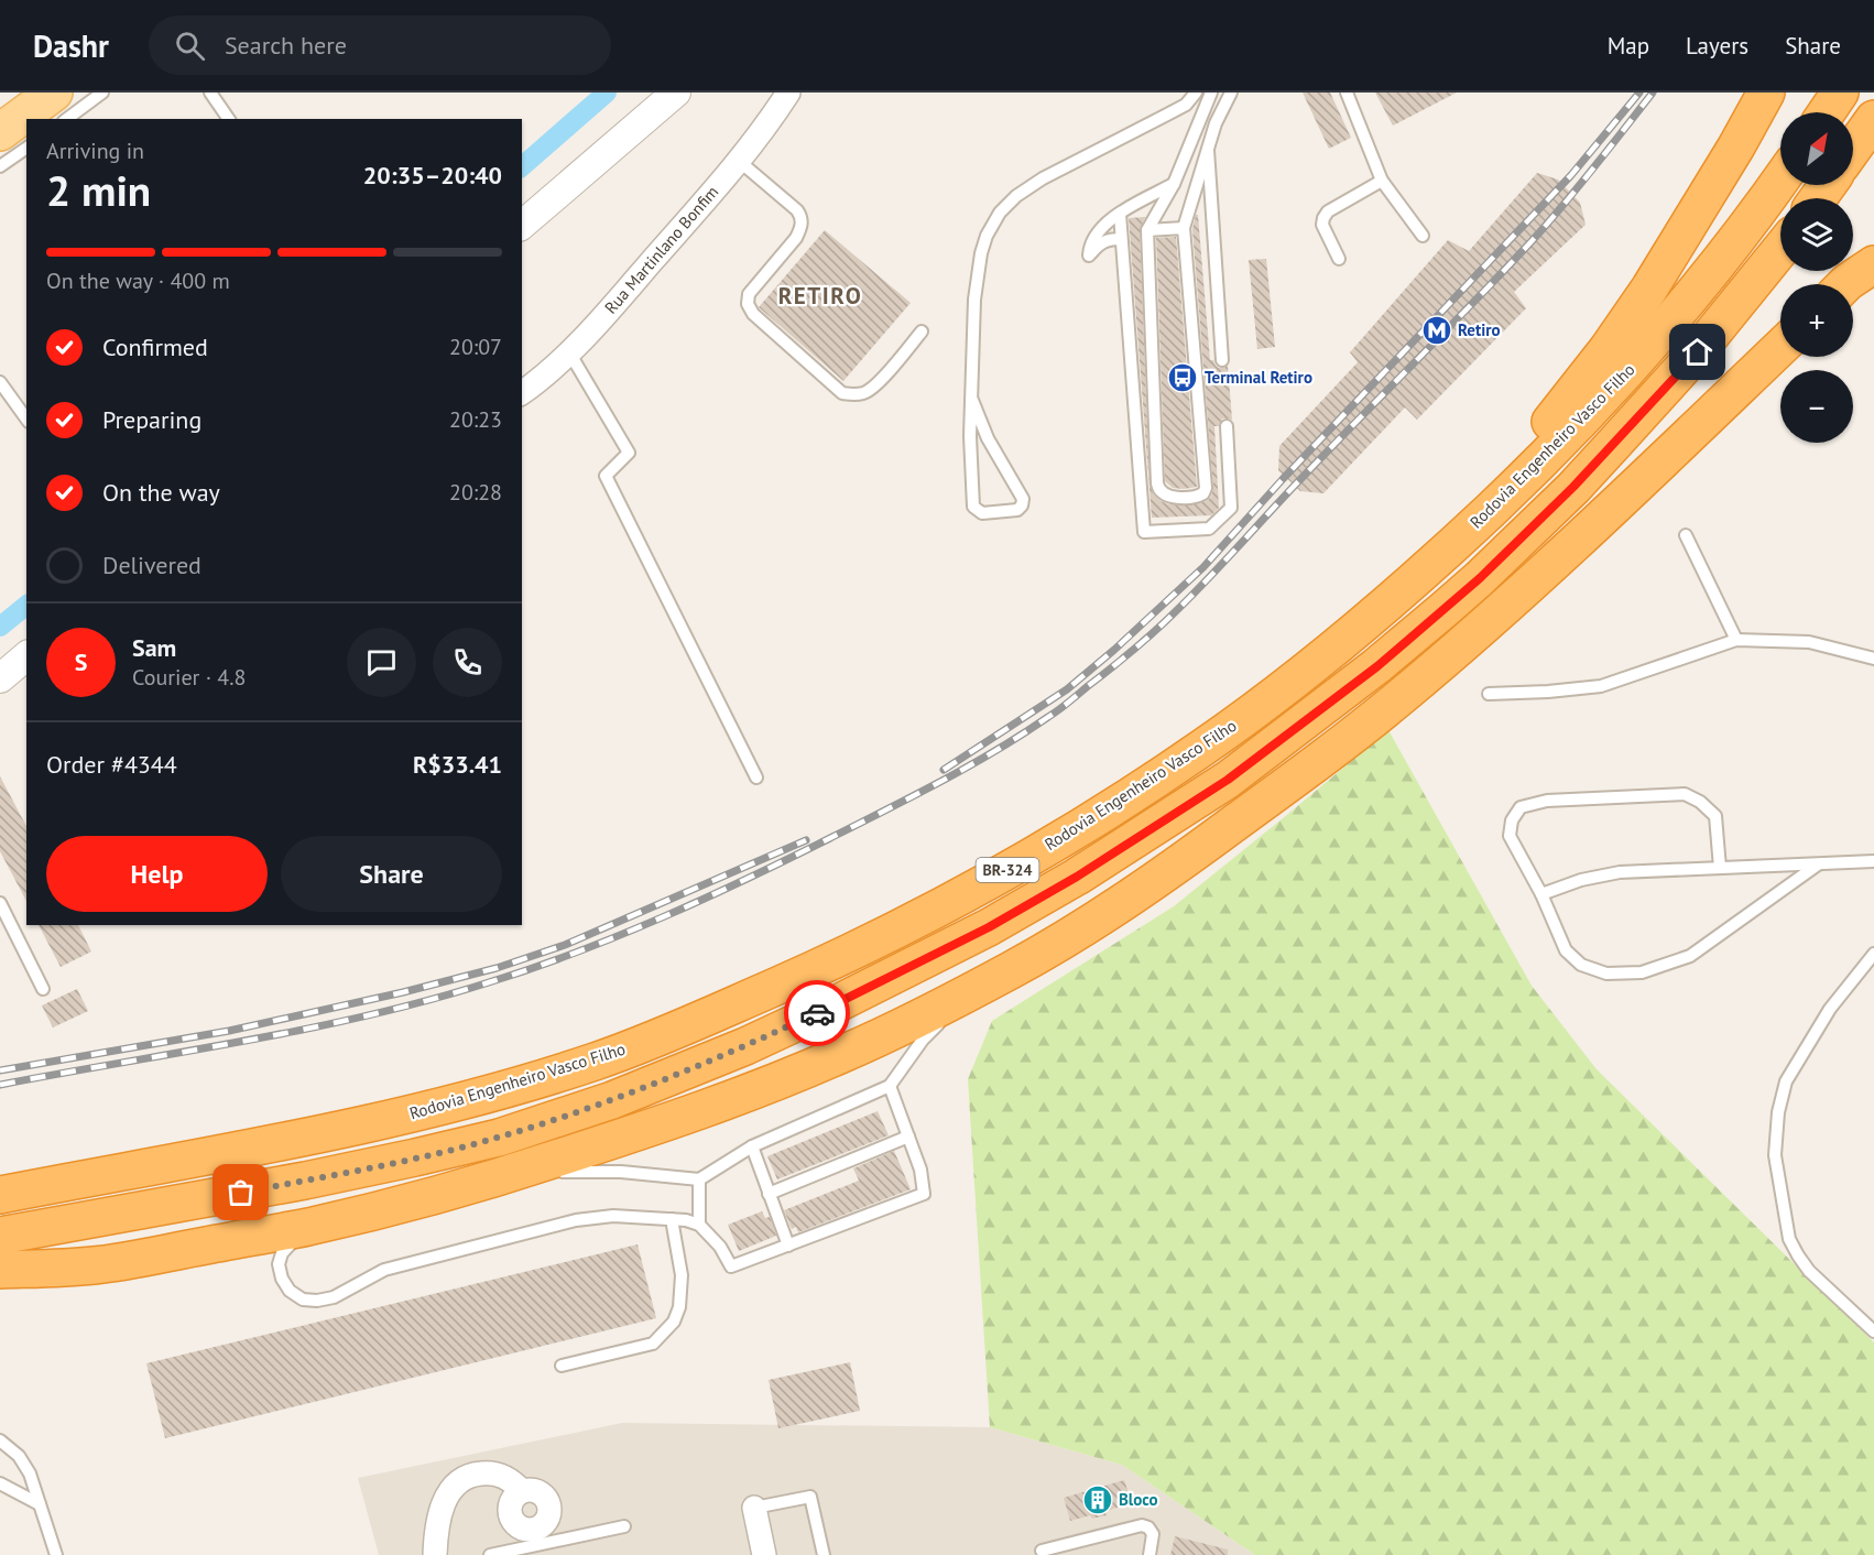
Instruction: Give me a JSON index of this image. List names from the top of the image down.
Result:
{
  "streets": {
    "highway": ["Rodovia Engenheiro Vasco Filho", "BR-324"],
    "street": ["Rua Martinlano Bonfim"]
  },
  "districts": ["RETIRO"],
  "places": {
    "metro station": ["Retiro"],
    "bus stop": ["Terminal Retiro"],
    "building": ["Bloco"]
  },
  "north": "top right",
  "page": {
    "header": "Dashr",
    "search": "Search here",
    "nav": ["Map", "Layers", "Share"],
    "map_buttons": ["+", "−"],
    "heading": ["2 min", "Arriving in", "20:35–20:40"],
    "panel": [
      "Sam",
      "Courier · 4.8",
      "Order #4344",
      "R$33.41"
    ],
    "bar": "On the way · 400 m",
    "list": [
      ["Confirmed", "20:07"],
      ["Preparing", "20:23"],
      ["On the way", "20:28"],
      "Delivered"
    ],
    "round": "S",
    "buttons": ["Help", "Share"]
  }
}
